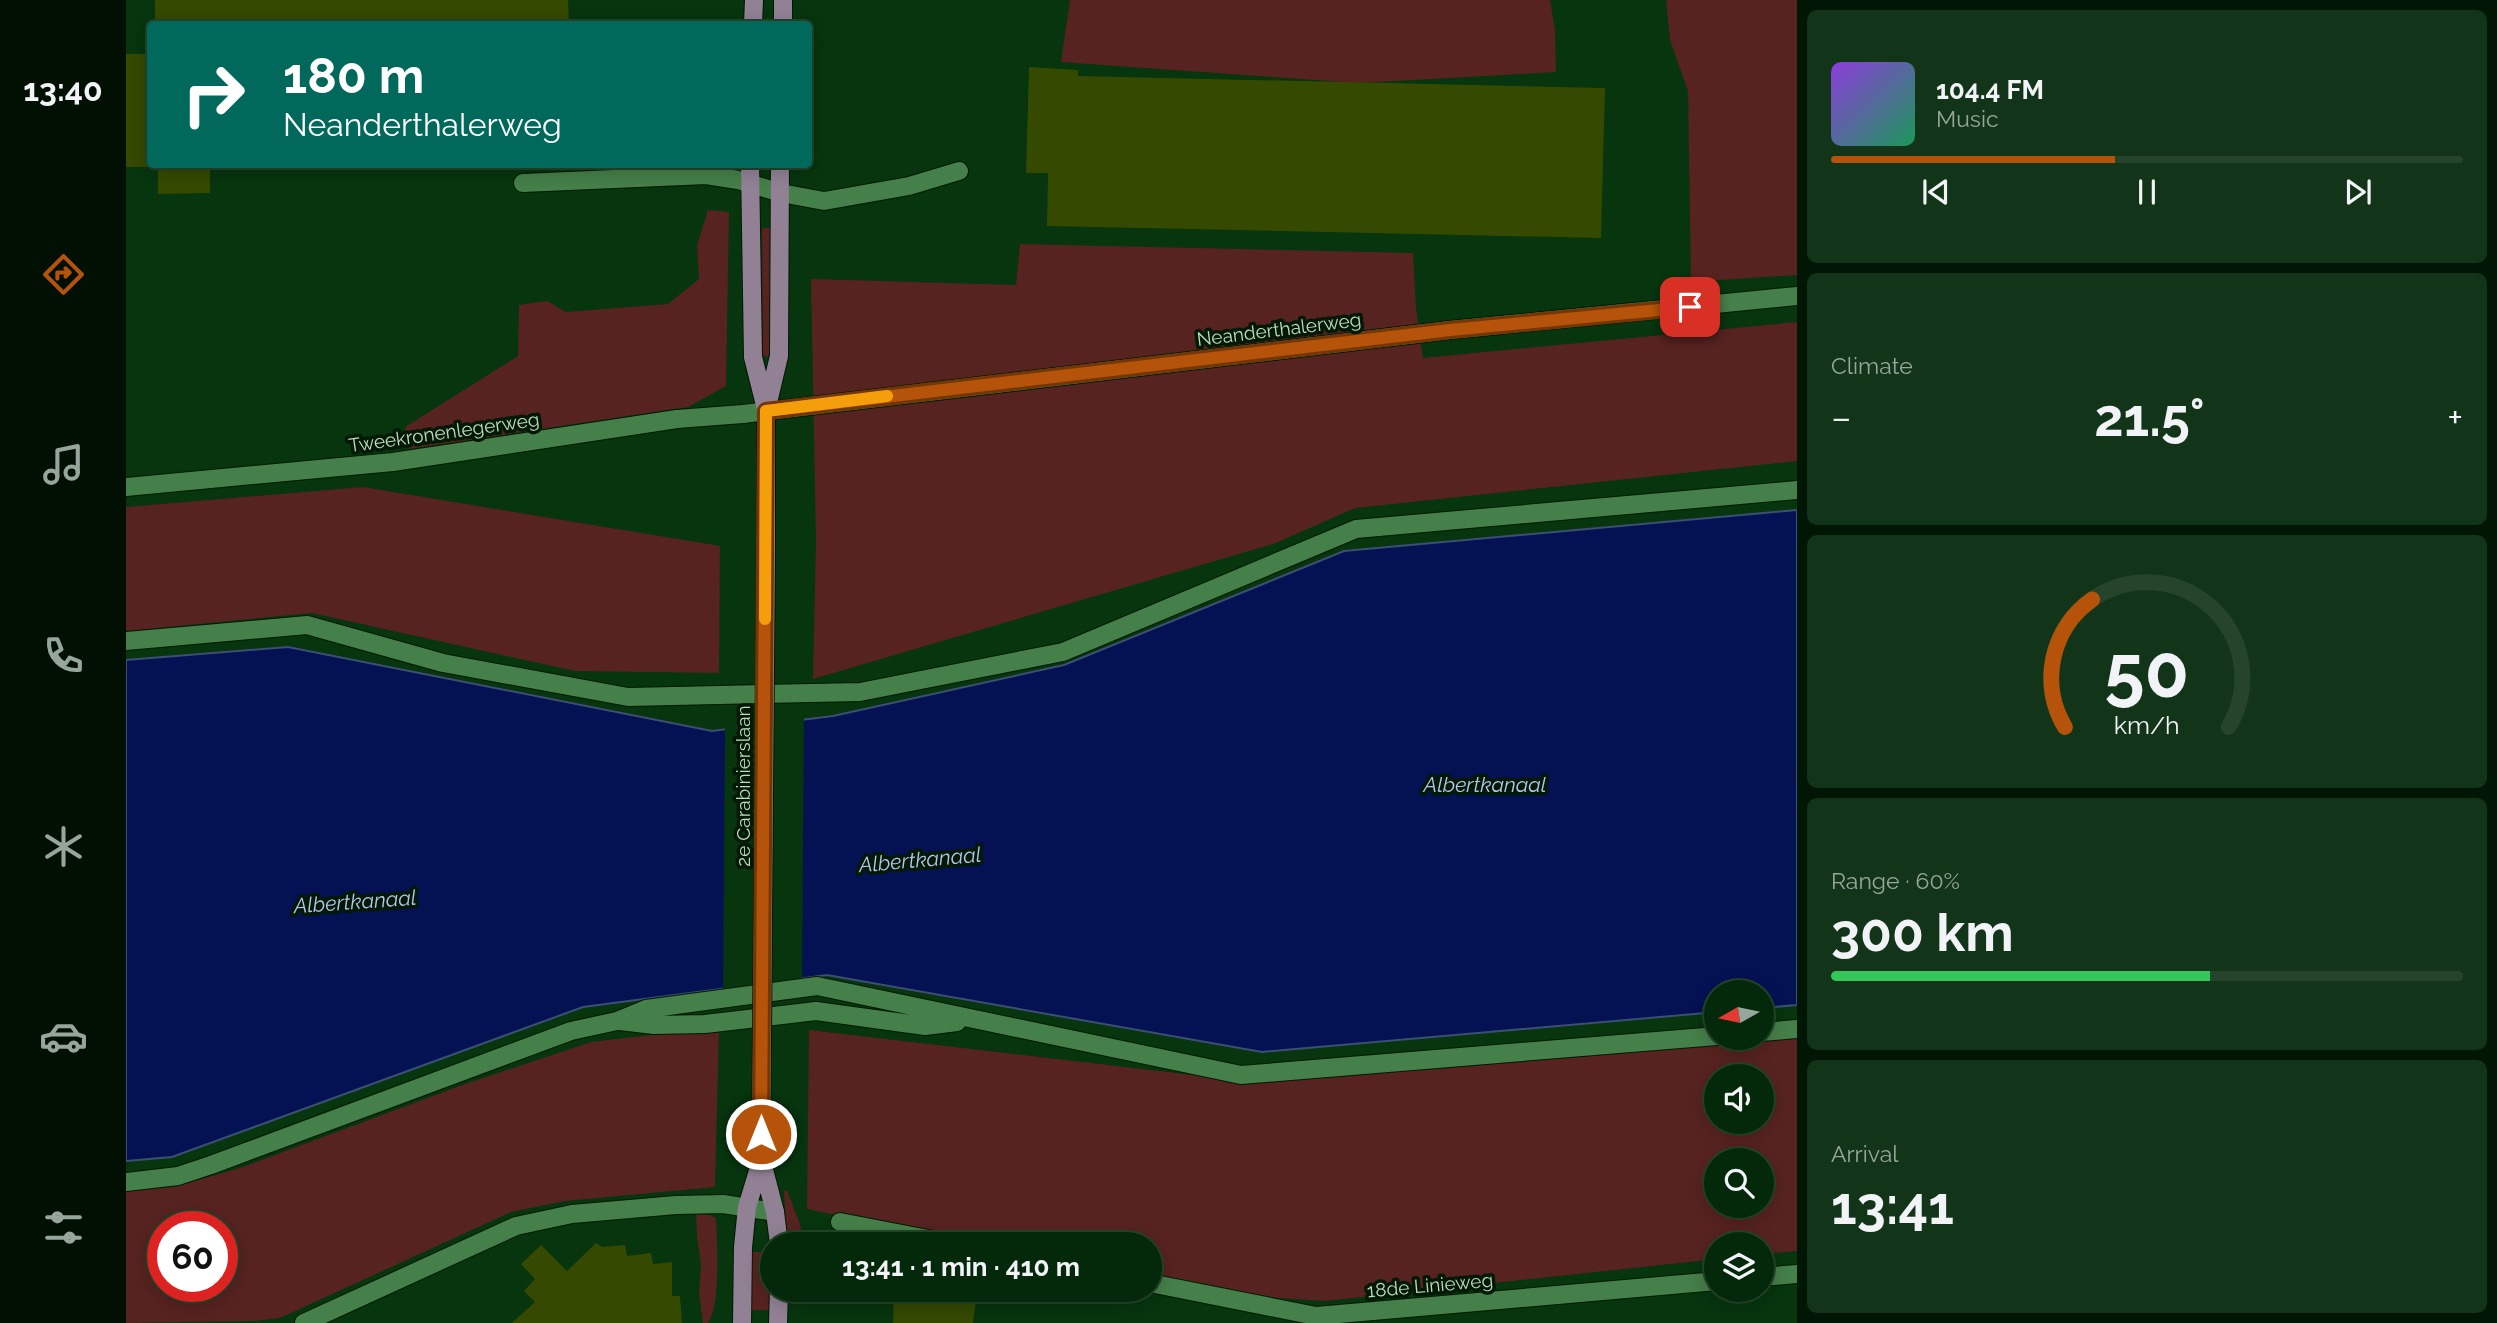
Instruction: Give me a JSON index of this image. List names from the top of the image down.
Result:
{
  "streets": {
    "main road": ["2e Carabinierslaan"],
    "street": ["Neanderthalerweg", "Tweekronenlegerweg", "18de Linieweg"]
  },
  "crossings": [
    ["Neanderthalerweg", "Tweekronenlegerweg"],
    ["Neanderthalerweg", "2e Carabinierslaan"],
    ["Tweekronenlegerweg", "2e Carabinierslaan"]
  ],
  "water": ["Albertkanaal"],
  "north": "left",
  "page": {
    "tabs": "13:40",
    "turn": ["180 m", "Neanderthalerweg"],
    "song": ["104.4 FM", "Music"],
    "tile": [
      "Climate",
      ["Range · 60%", "300 km"],
      ["Arrival", "13:41"]
    ],
    "heat": ["−", "21.5°", "+"],
    "limit": "60",
    "trip": "13:41 · 1 min · 410 m",
    "gauge": ["50", "km/h"]
  }
}
